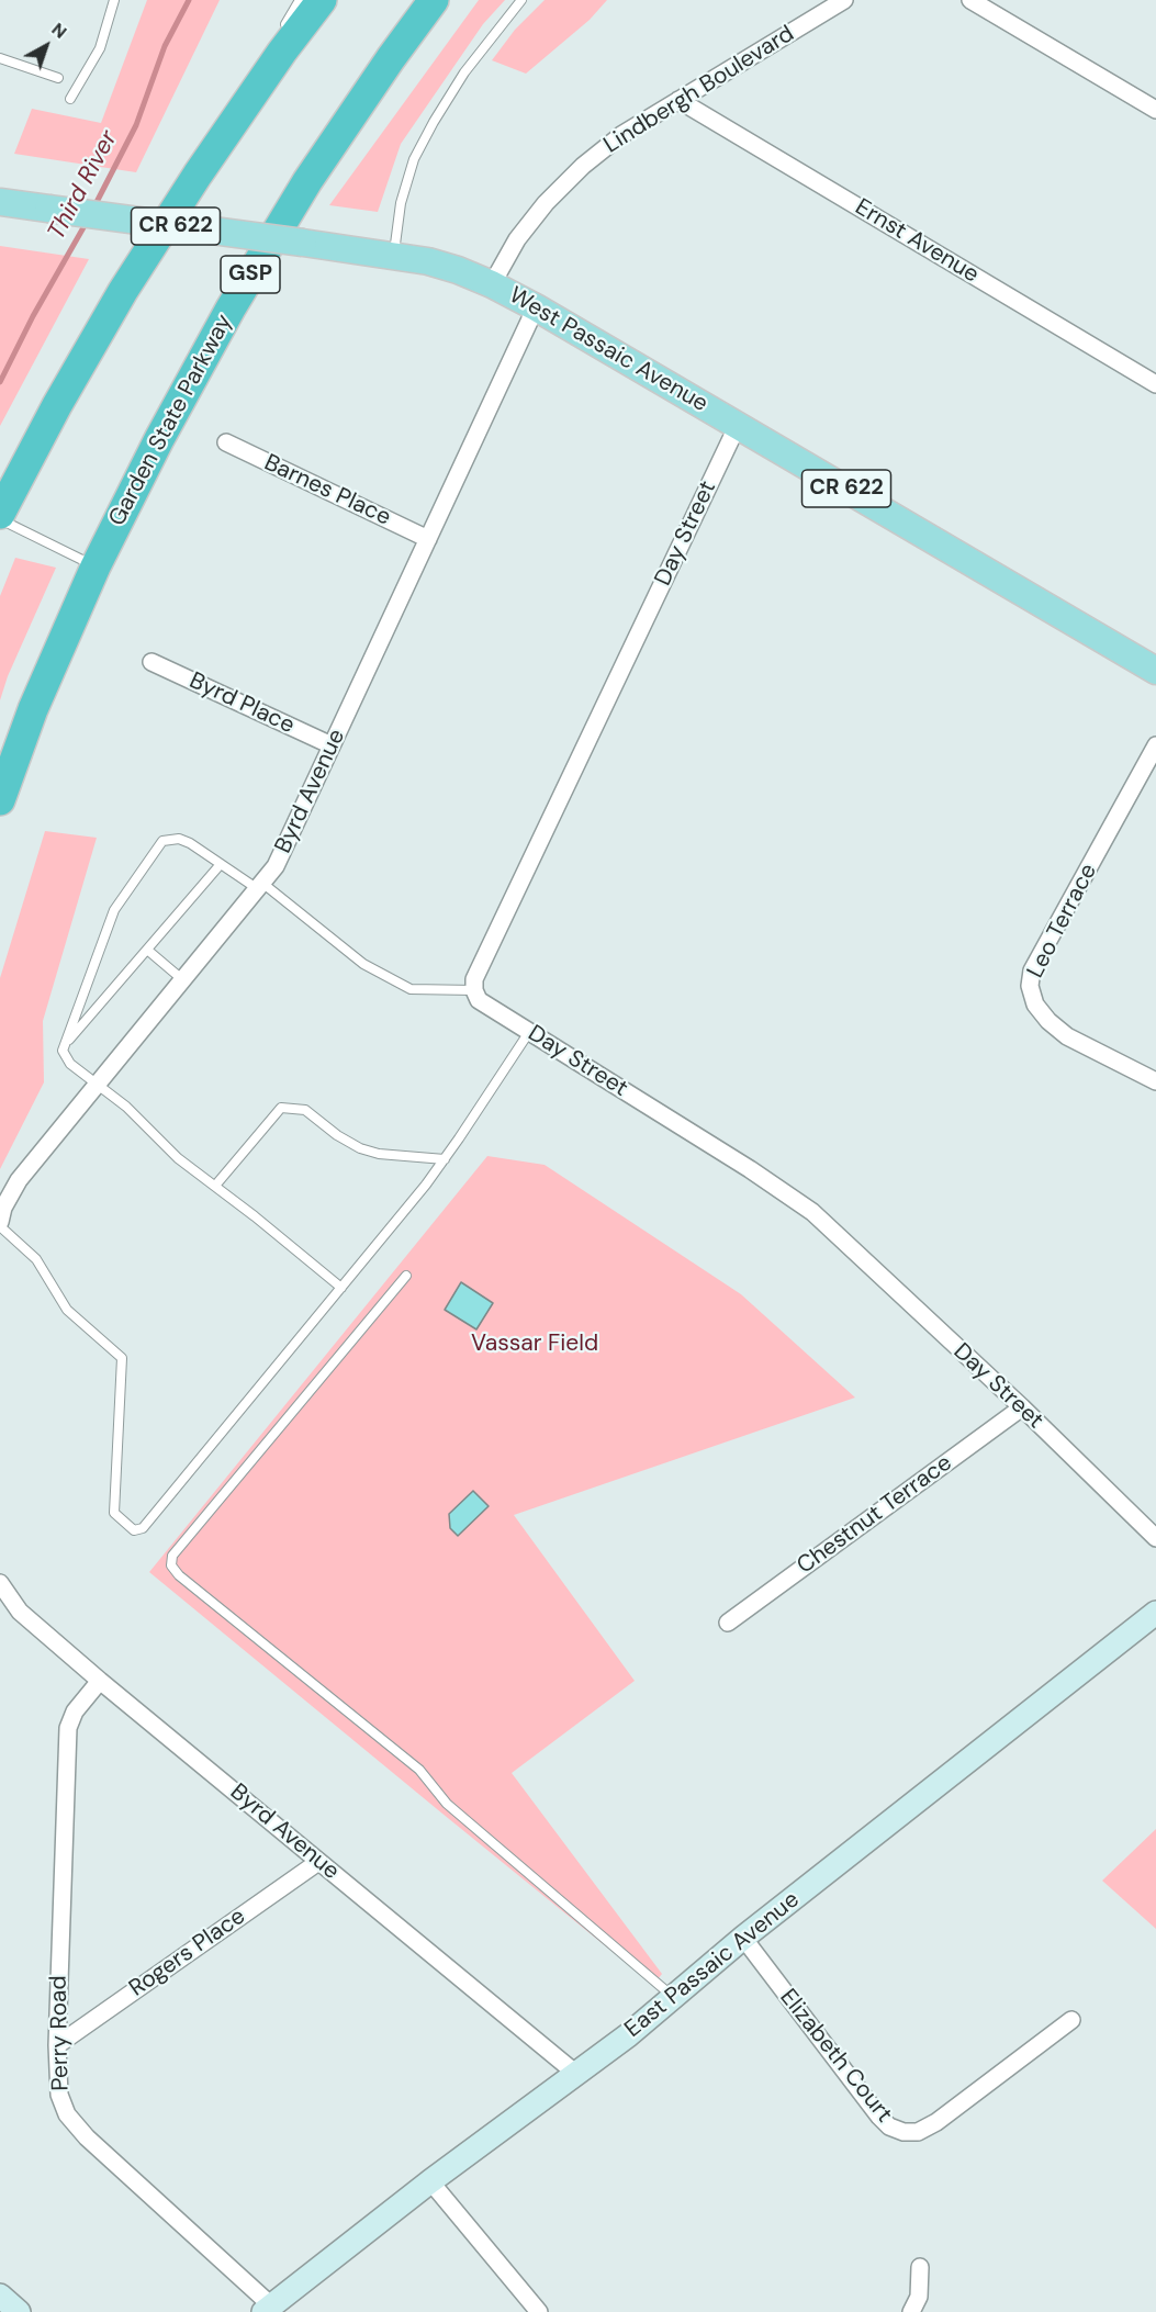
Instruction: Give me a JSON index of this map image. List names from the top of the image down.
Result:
{
  "streets": {
    "highway": ["GSP", "Garden State Parkway"],
    "main road": ["CR 622", "West Passaic Avenue", "East Passaic Avenue"],
    "street": [
      "Lindbergh Boulevard",
      "Ernst Avenue",
      "Barnes Place",
      "Day Street",
      "Byrd Place",
      "Byrd Avenue",
      "Leo Terrace",
      "Chestnut Terrace",
      "Rogers Place",
      "Perry Road",
      "Elizabeth Court"
    ]
  },
  "crossings": [
    ["Lindbergh Boulevard", "Ernst Avenue"],
    ["Lindbergh Boulevard", "West Passaic Avenue"],
    ["West Passaic Avenue", "Day Street"],
    ["West Passaic Avenue", "Byrd Avenue"],
    ["Barnes Place", "Byrd Avenue"],
    ["Day Street", "Chestnut Terrace"],
    ["Byrd Place", "Byrd Avenue"],
    ["Byrd Avenue", "Rogers Place"],
    ["Byrd Avenue", "East Passaic Avenue"],
    ["Byrd Avenue", "Perry Road"],
    ["Rogers Place", "Perry Road"],
    ["East Passaic Avenue", "Perry Road"],
    ["East Passaic Avenue", "Elizabeth Court"]
  ],
  "water": ["Third River"],
  "parks": ["Vassar Field"],
  "north": "top right"
}
